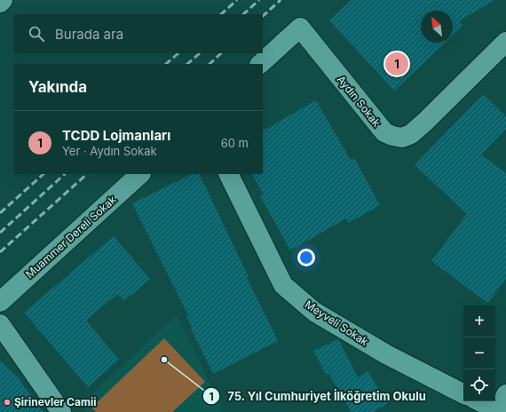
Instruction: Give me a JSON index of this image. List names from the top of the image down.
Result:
{
  "streets": {
    "street": ["Aydın Sokak", "Muammer Dereli Sokak", "Meyveli Sokak"]
  },
  "places": ["75. Yıl Cumhuriyet İlköğretim Okulu", "Şirinevler Camii"],
  "north": "top left",
  "page": {
    "search": "Burada ara",
    "pins": "1",
    "heading": "Yakında",
    "list": [
      {
        "mark": "1",
        "name": "TCDD Lojmanları",
        "note": "Yer · Aydın Sokak",
        "value": "60 m"
      }
    ],
    "map_buttons": ["+", "−"]
  }
}
